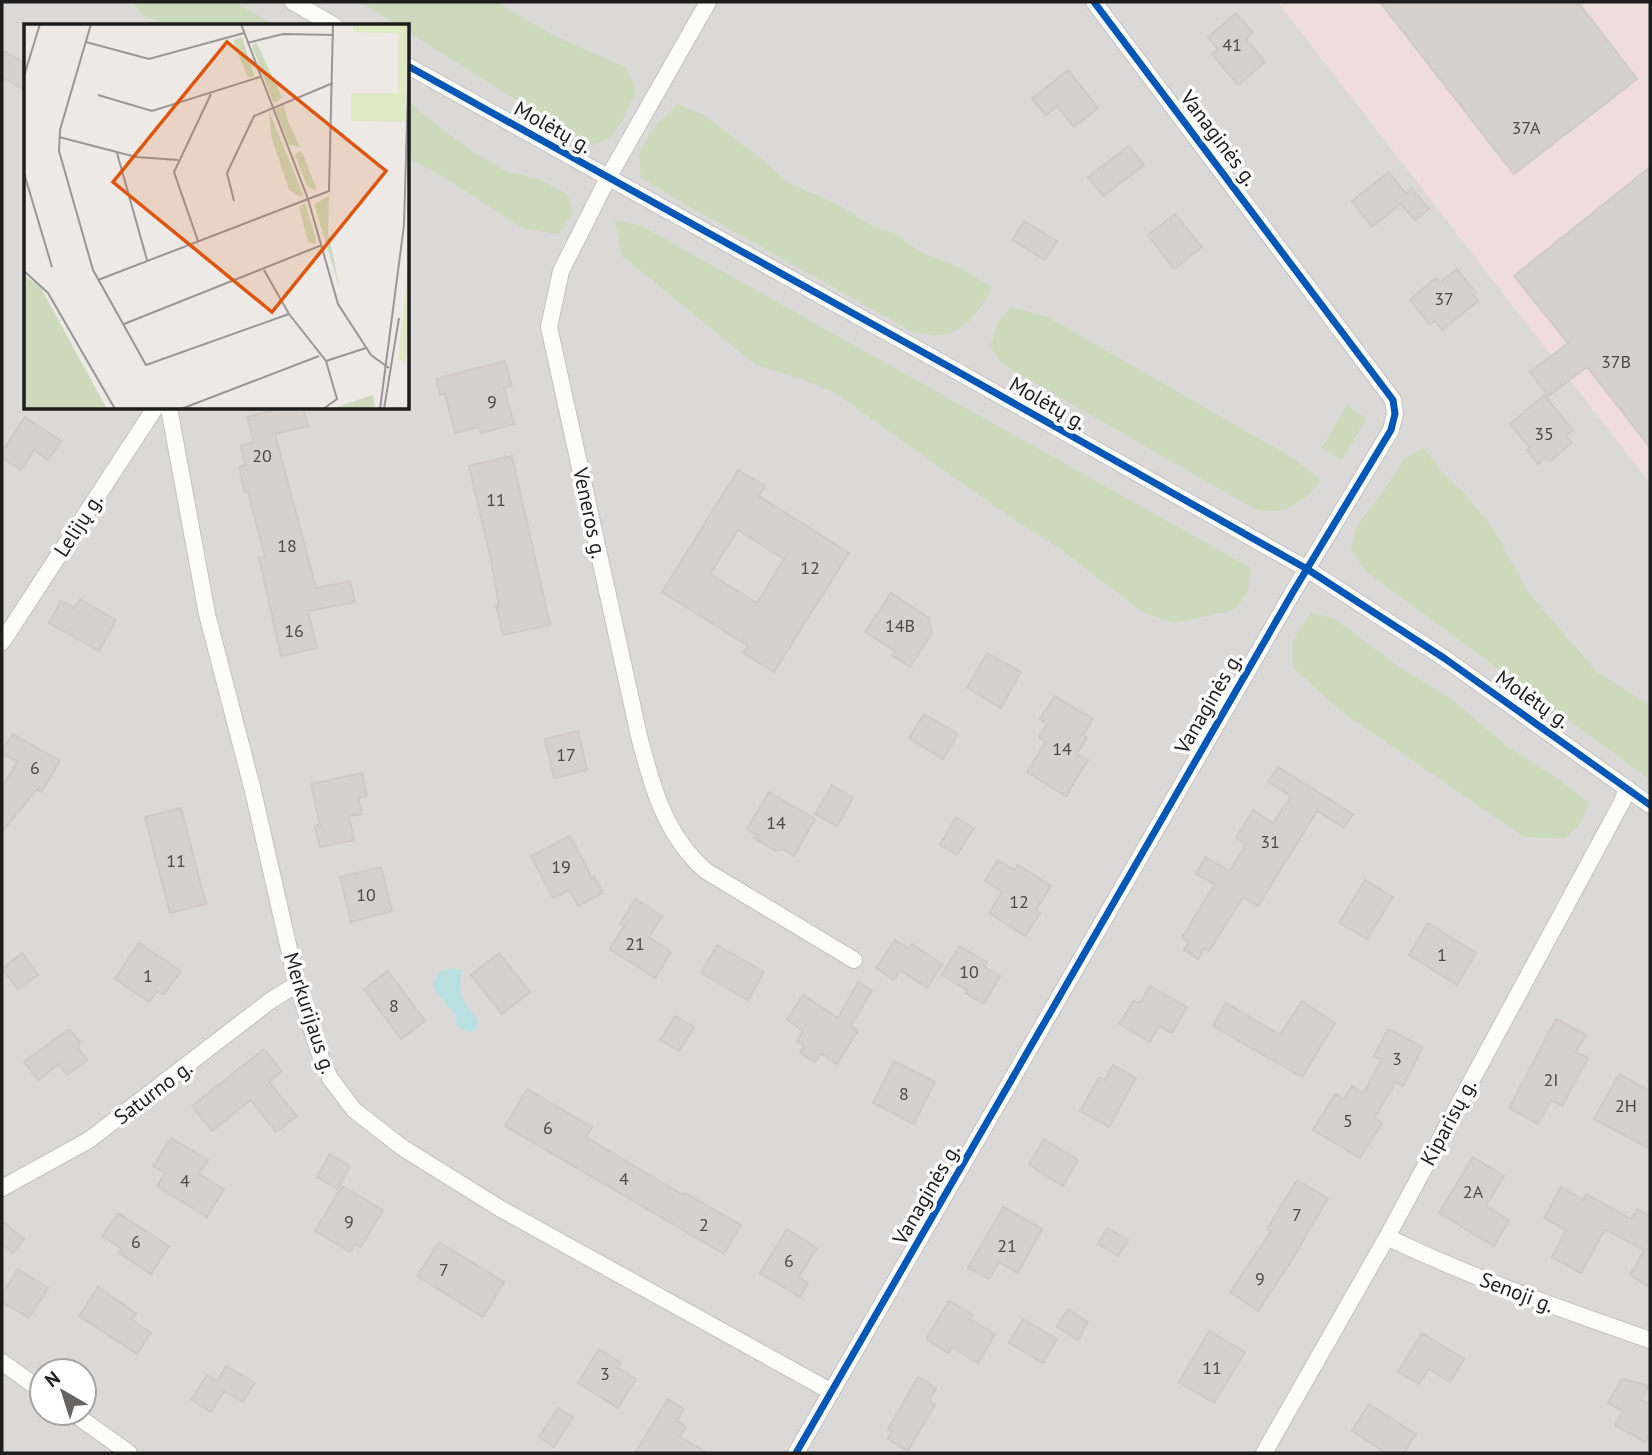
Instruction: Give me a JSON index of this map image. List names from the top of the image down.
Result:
{
  "streets": {
    "street": [
      "Molėtų g.",
      "Vanaginės g.",
      "Veneros g.",
      "Lelijų g.",
      "Merkurijaus g.",
      "Saturno g.",
      "Kiparisų g.",
      "Senoji g."
    ]
  },
  "crossings": [
    ["Molėtų g.", "Vanaginės g."],
    ["Molėtų g.", "Veneros g."],
    ["Molėtų g.", "Kiparisų g."],
    ["Vanaginės g.", "Merkurijaus g."],
    ["Merkurijaus g.", "Saturno g."],
    ["Kiparisų g.", "Senoji g."]
  ],
  "house_numbers": [
    "41",
    "37A",
    "37",
    "37B",
    "9",
    "35",
    "20",
    "11",
    "18",
    "12",
    "14B",
    "16",
    "14",
    "17",
    "6",
    "14",
    "31",
    "11",
    "19",
    "10",
    "12",
    "21",
    "1",
    "10",
    "1",
    "8",
    "3",
    "2I",
    "8",
    "2H",
    "5",
    "6",
    "4",
    "4",
    "2A",
    "7",
    "9",
    "2",
    "6",
    "21",
    "6",
    "7",
    "9",
    "11",
    "3"
  ],
  "north": "top left"
}
